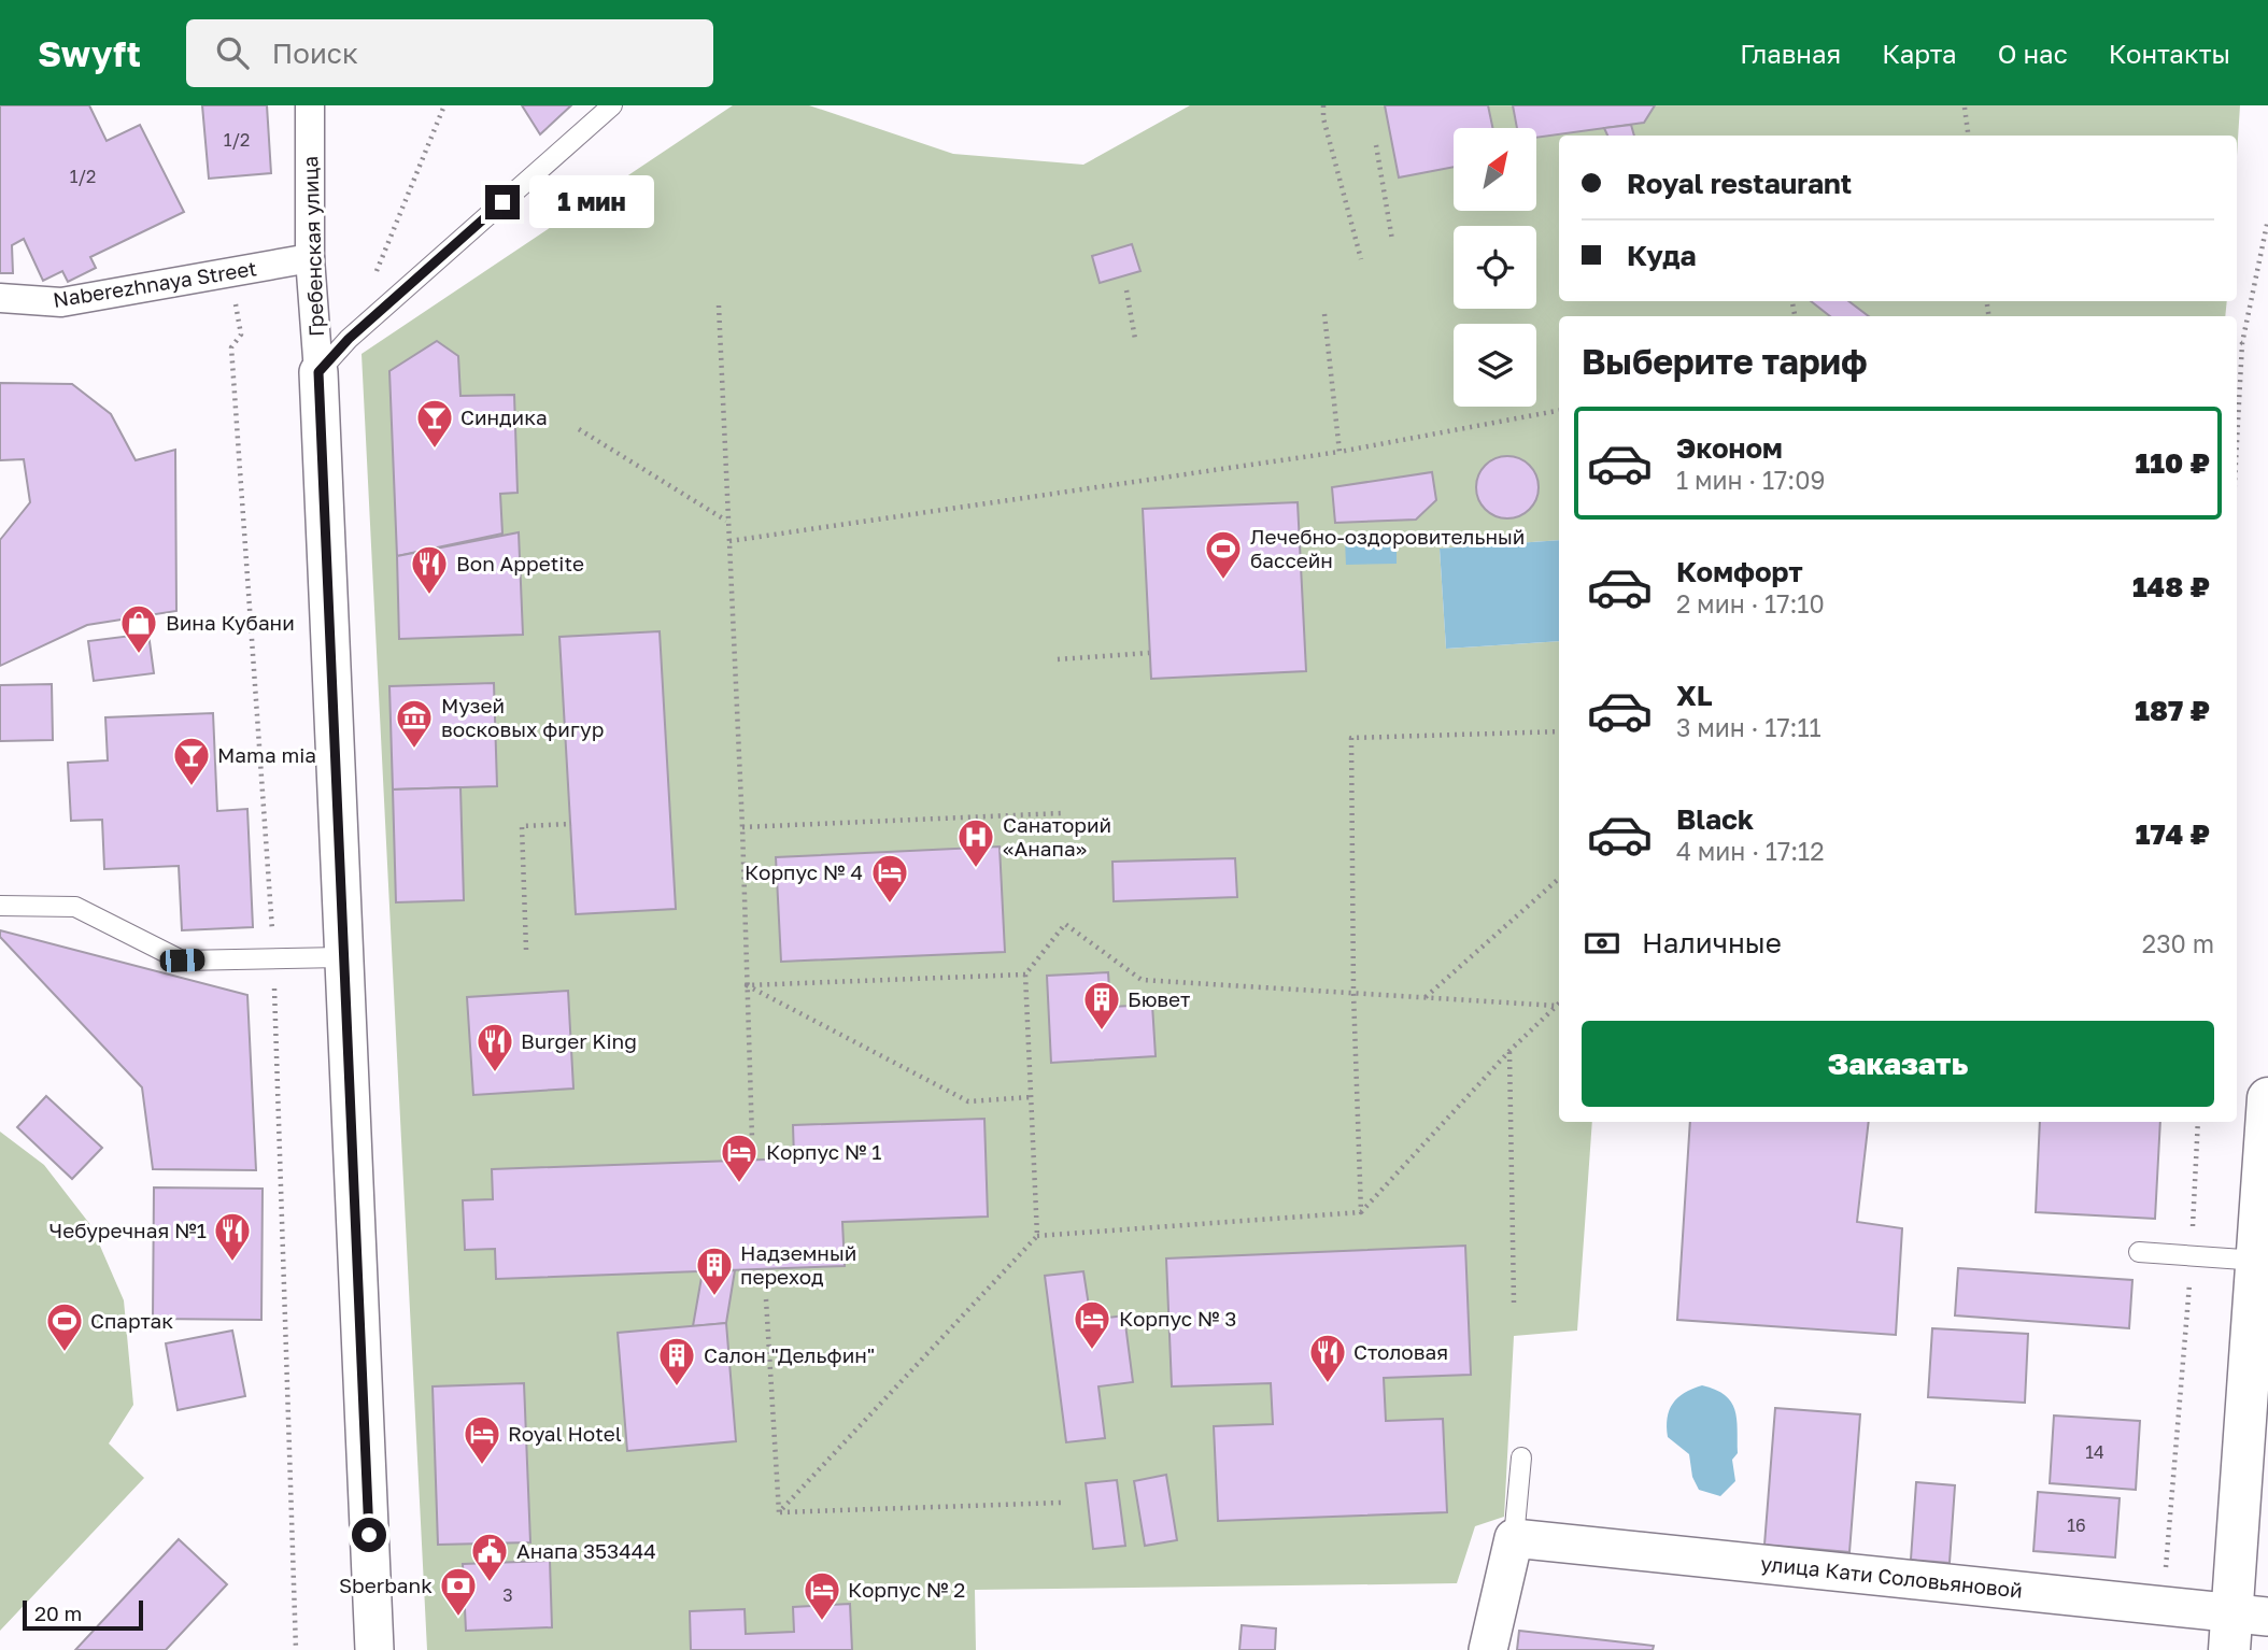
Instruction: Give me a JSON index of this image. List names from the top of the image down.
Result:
{
  "streets": {
    "street": ["Гребенская улица", "Naberezhnaya Street", "улица Кати Соловьяновой"]
  },
  "crossings": [
    ["Гребенская улица", "Naberezhnaya Street"]
  ],
  "places": {
    "bar": ["Синдика", "Mama mia"],
    "sports": ["Лечебно-оздоровительный бассейн", "Спартак"],
    "restaurant": [
      "Bon Appetite",
      "Burger King",
      "Чебуречная №1",
      "Столовая"
    ],
    "shop": ["Вина Кубани"],
    "museum": ["Музей восковых фигур"],
    "hospital": ["Санаторий «Анапа»"],
    "hotel": [
      "Корпус № 4",
      "Корпус № 1",
      "Корпус № 3",
      "Royal Hotel",
      "Корпус № 2"
    ],
    "building": ["Бювет", "Надземный переход", "Салон \"Дельфин\""],
    "public building": ["Анапа 353444"],
    "bank": ["Sberbank"]
  },
  "house_numbers": [
    "1/2",
    "1/2",
    "14",
    "16",
    "3"
  ],
  "scale_bar": "20 m",
  "north": "top right",
  "page": {
    "header": "Swyft",
    "search": "Поиск",
    "nav": [
      "Главная",
      "Карта",
      "О нас",
      "Контакты"
    ],
    "banner": ["Royal restaurant", "Куда"],
    "bubble": "1 мин",
    "heading": "Выберите тариф",
    "list": [
      {
        "name": "Эконом",
        "note": "1 мин · 17:09",
        "value": "110 ₽"
      },
      {
        "name": "Комфорт",
        "note": "2 мин · 17:10",
        "value": "148 ₽"
      },
      {
        "name": "XL",
        "note": "3 мин · 17:11",
        "value": "187 ₽"
      },
      {
        "name": "Black",
        "note": "4 мин · 17:12",
        "value": "174 ₽"
      }
    ],
    "pay": ["Наличные", "230 m"],
    "buttons": "Заказать",
    "scale": "20 m"
  }
}
